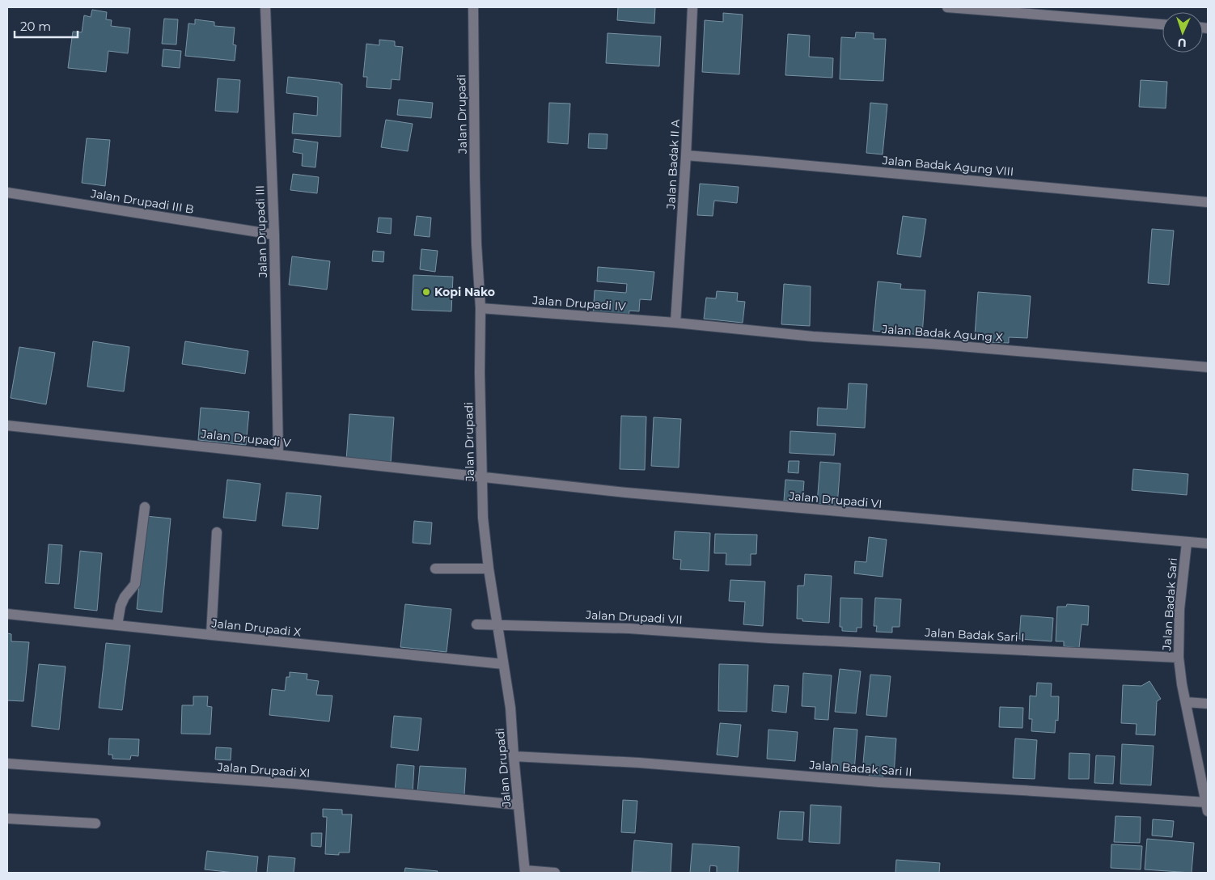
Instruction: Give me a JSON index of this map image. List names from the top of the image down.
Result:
{
  "streets": {
    "street": [
      "Jalan Drupadi",
      "Jalan Badak II A",
      "Jalan Badak Agung VIII",
      "Jalan Drupadi III B",
      "Jalan Drupadi III",
      "Jalan Drupadi IV",
      "Jalan Badak Agung X",
      "Jalan Drupadi V",
      "Jalan Drupadi VI",
      "Jalan Badak Sari",
      "Jalan Drupadi VII",
      "Jalan Drupadi X",
      "Jalan Badak Sari I",
      "Jalan Badak Sari II",
      "Jalan Drupadi XI"
    ]
  },
  "crossings": [
    ["Jalan Drupadi", "Jalan Drupadi IV"],
    ["Jalan Drupadi", "Jalan Drupadi V"],
    ["Jalan Drupadi", "Jalan Drupadi VI"],
    ["Jalan Drupadi", "Jalan Drupadi VII"],
    ["Jalan Drupadi", "Jalan Drupadi X"],
    ["Jalan Drupadi", "Jalan Badak Sari II"],
    ["Jalan Drupadi", "Jalan Drupadi XI"],
    ["Jalan Badak II A", "Jalan Badak Agung VIII"],
    ["Jalan Badak II A", "Jalan Drupadi IV"],
    ["Jalan Badak II A", "Jalan Badak Agung X"],
    ["Jalan Drupadi III B", "Jalan Drupadi III"],
    ["Jalan Drupadi III", "Jalan Drupadi V"],
    ["Jalan Drupadi IV", "Jalan Badak Agung X"],
    ["Jalan Drupadi V", "Jalan Drupadi VI"],
    ["Jalan Drupadi VI", "Jalan Badak Sari"],
    ["Jalan Badak Sari", "Jalan Badak Sari I"],
    ["Jalan Badak Sari", "Jalan Badak Sari II"],
    ["Jalan Drupadi VII", "Jalan Badak Sari I"]
  ],
  "places": ["Kopi Nako"],
  "scale_bar": "20 m",
  "north": "bottom"
}
